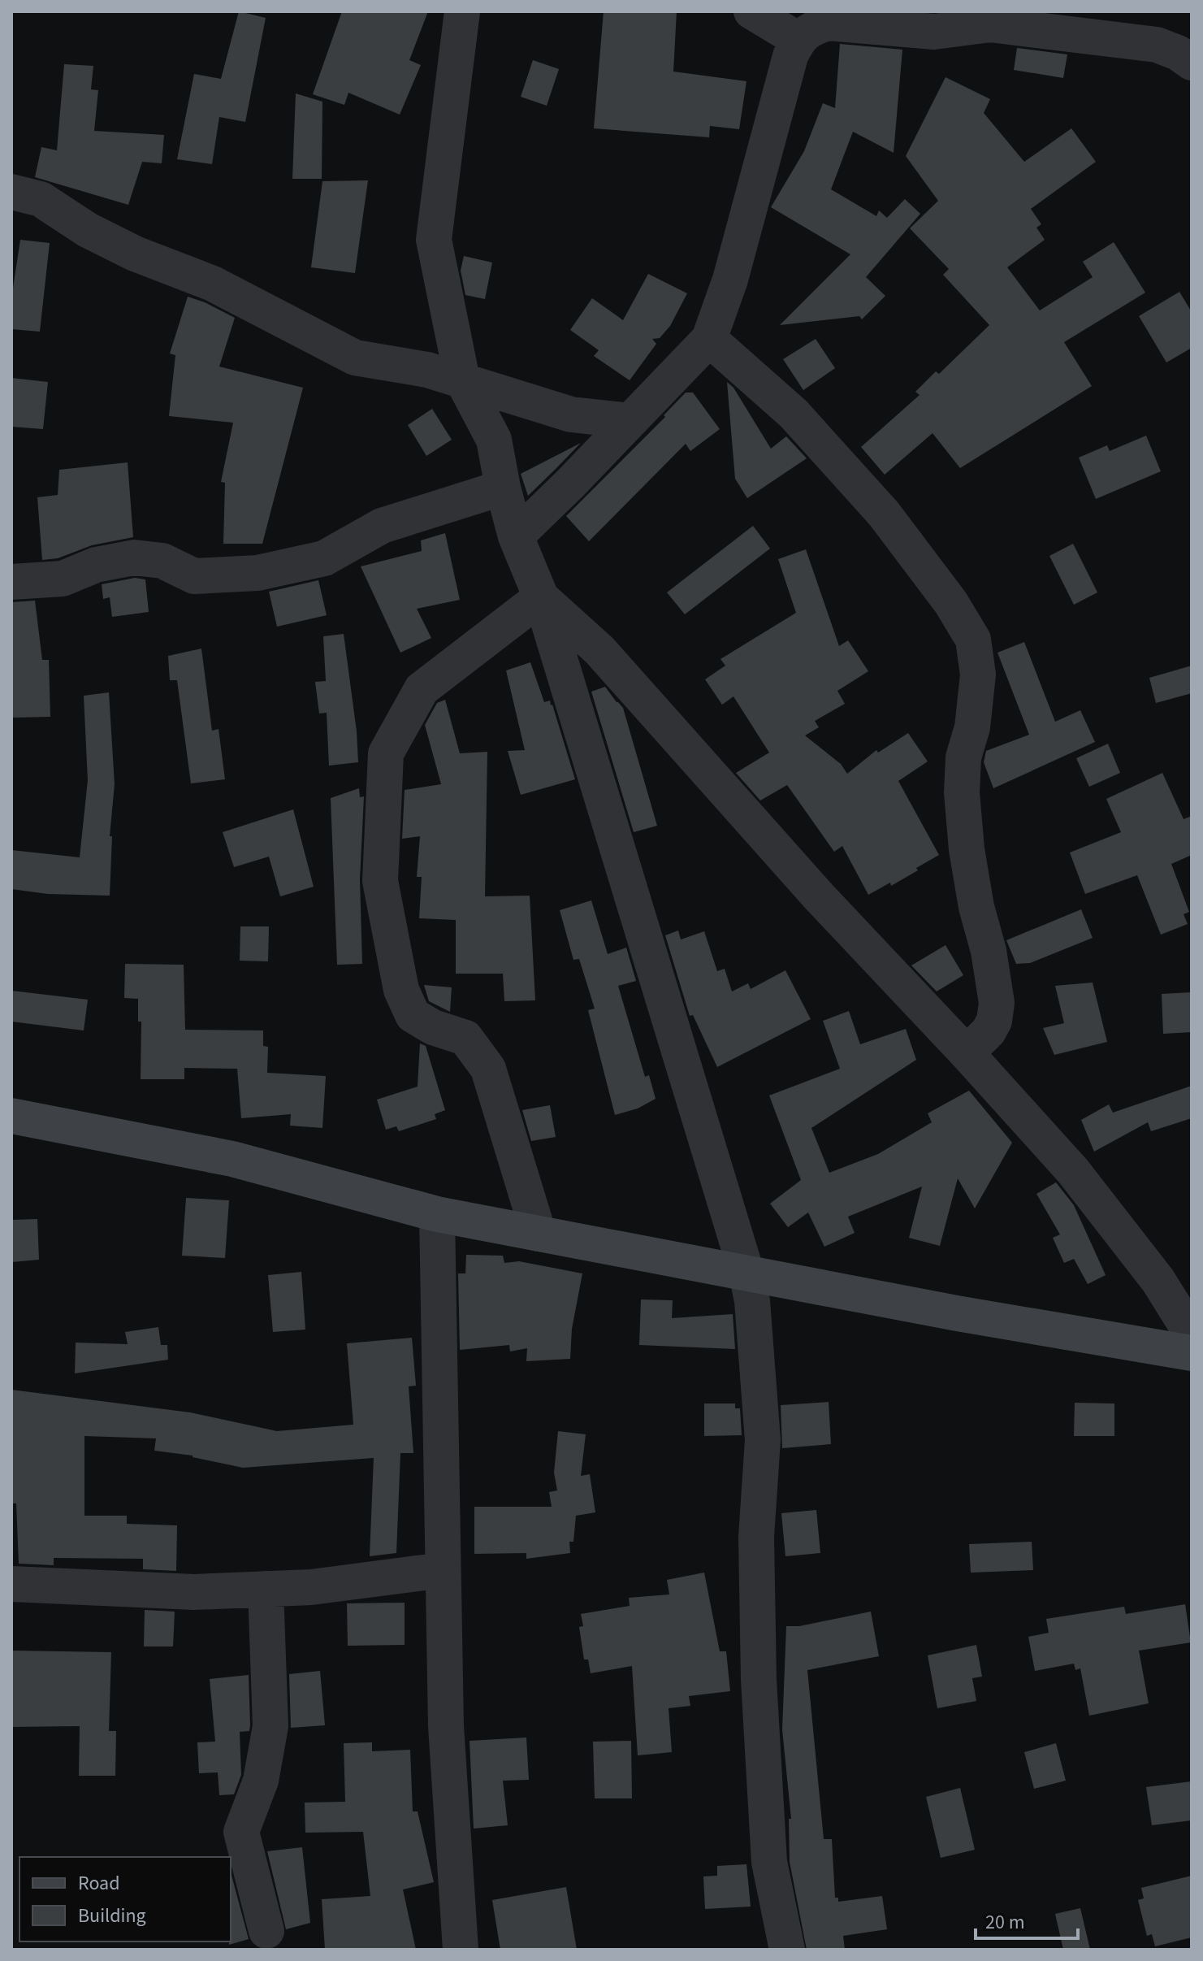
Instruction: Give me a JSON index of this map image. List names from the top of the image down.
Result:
{
  "legend": ["Road", "Building"],
  "scale_bar": "20 m"
}
